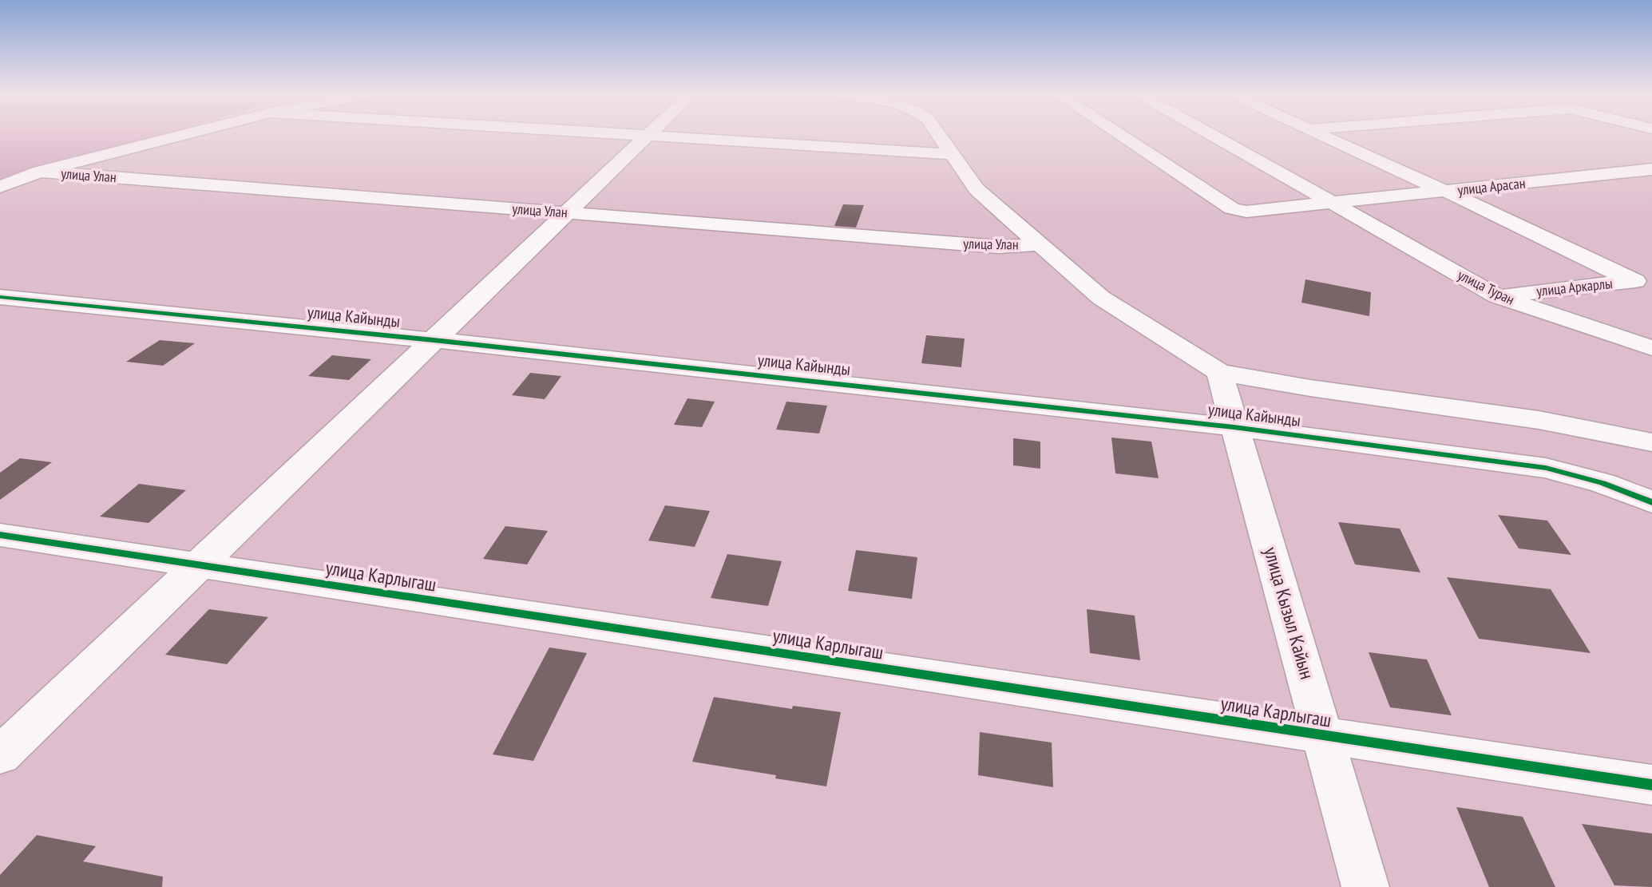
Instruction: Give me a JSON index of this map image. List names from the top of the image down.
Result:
{
  "streets": {
    "street": [
      "улица Улан",
      "улица Арасан",
      "улица Туран",
      "улица Аркарлы",
      "улица Кайынды",
      "улица Карлыгаш",
      "улица Кызыл Кайын"
    ]
  },
  "crossings": [
    ["улица Арасан", "улица Туран"],
    ["улица Туран", "улица Аркарлы"],
    ["улица Кайынды", "улица Кызыл Кайын"],
    ["улица Карлыгаш", "улица Кызыл Кайын"]
  ]
}
